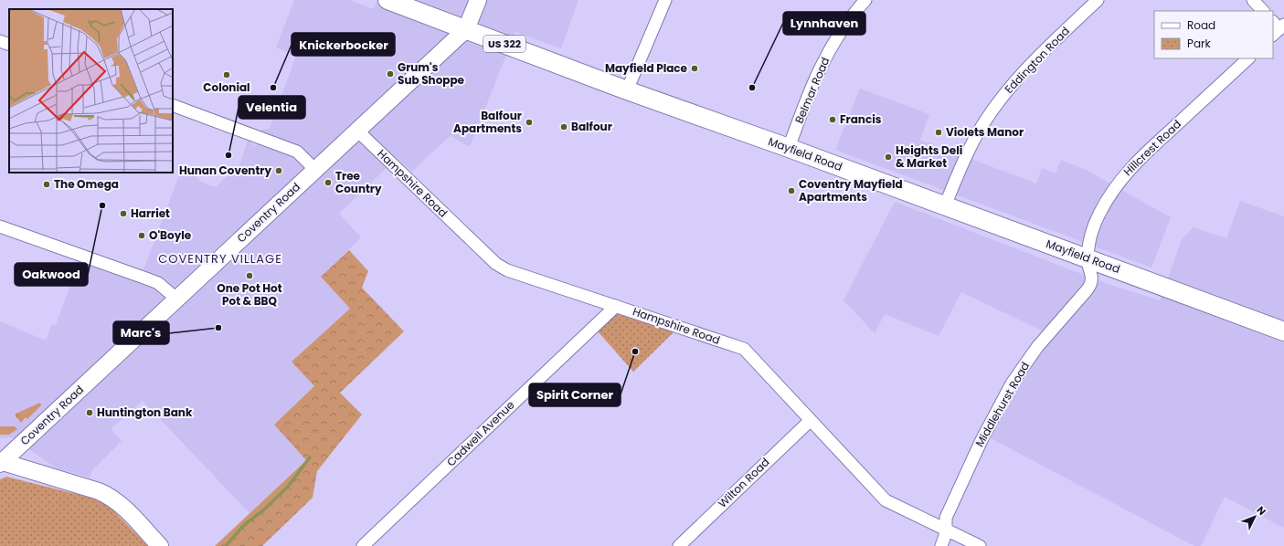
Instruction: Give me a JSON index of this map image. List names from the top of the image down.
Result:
{
  "streets": {
    "main road": ["US 322", "Mayfield Road", "Coventry Road"],
    "street": [
      "Eddington Road",
      "Belmar Road",
      "Hillcrest Road",
      "Hampshire Road",
      "Middlehurst Road",
      "Cadwell Avenue",
      "Wilton Road"
    ]
  },
  "crossings": [
    ["Eddington Road", "Mayfield Road"],
    ["Belmar Road", "Mayfield Road"],
    ["Hillcrest Road", "Mayfield Road"],
    ["Hillcrest Road", "Middlehurst Road"],
    ["Mayfield Road", "Coventry Road"],
    ["Mayfield Road", "Middlehurst Road"],
    ["Hampshire Road", "Coventry Road"],
    ["Hampshire Road", "Middlehurst Road"],
    ["Hampshire Road", "Cadwell Avenue"],
    ["Hampshire Road", "Wilton Road"]
  ],
  "districts": ["COVENTRY VILLAGE"],
  "places": [
    "Mayfield Place",
    "Grum's Sub Shoppe",
    "Colonial",
    "Knickerbocker",
    "Lynnhaven",
    "Francis",
    "Balfour Apartments",
    "Balfour",
    "Violets Manor",
    "Velentia",
    "Heights Deli & Market",
    "Hunan Coventry",
    "Tree Country",
    "The Omega",
    "Coventry Mayfield Apartments",
    "Oakwood",
    "Harriet",
    "O'Boyle",
    "One Pot Hot Pot & BBQ",
    "Marc's",
    "Spirit Corner",
    "Huntington Bank"
  ],
  "legend": ["Road", "Park"],
  "north": "top right"
}
